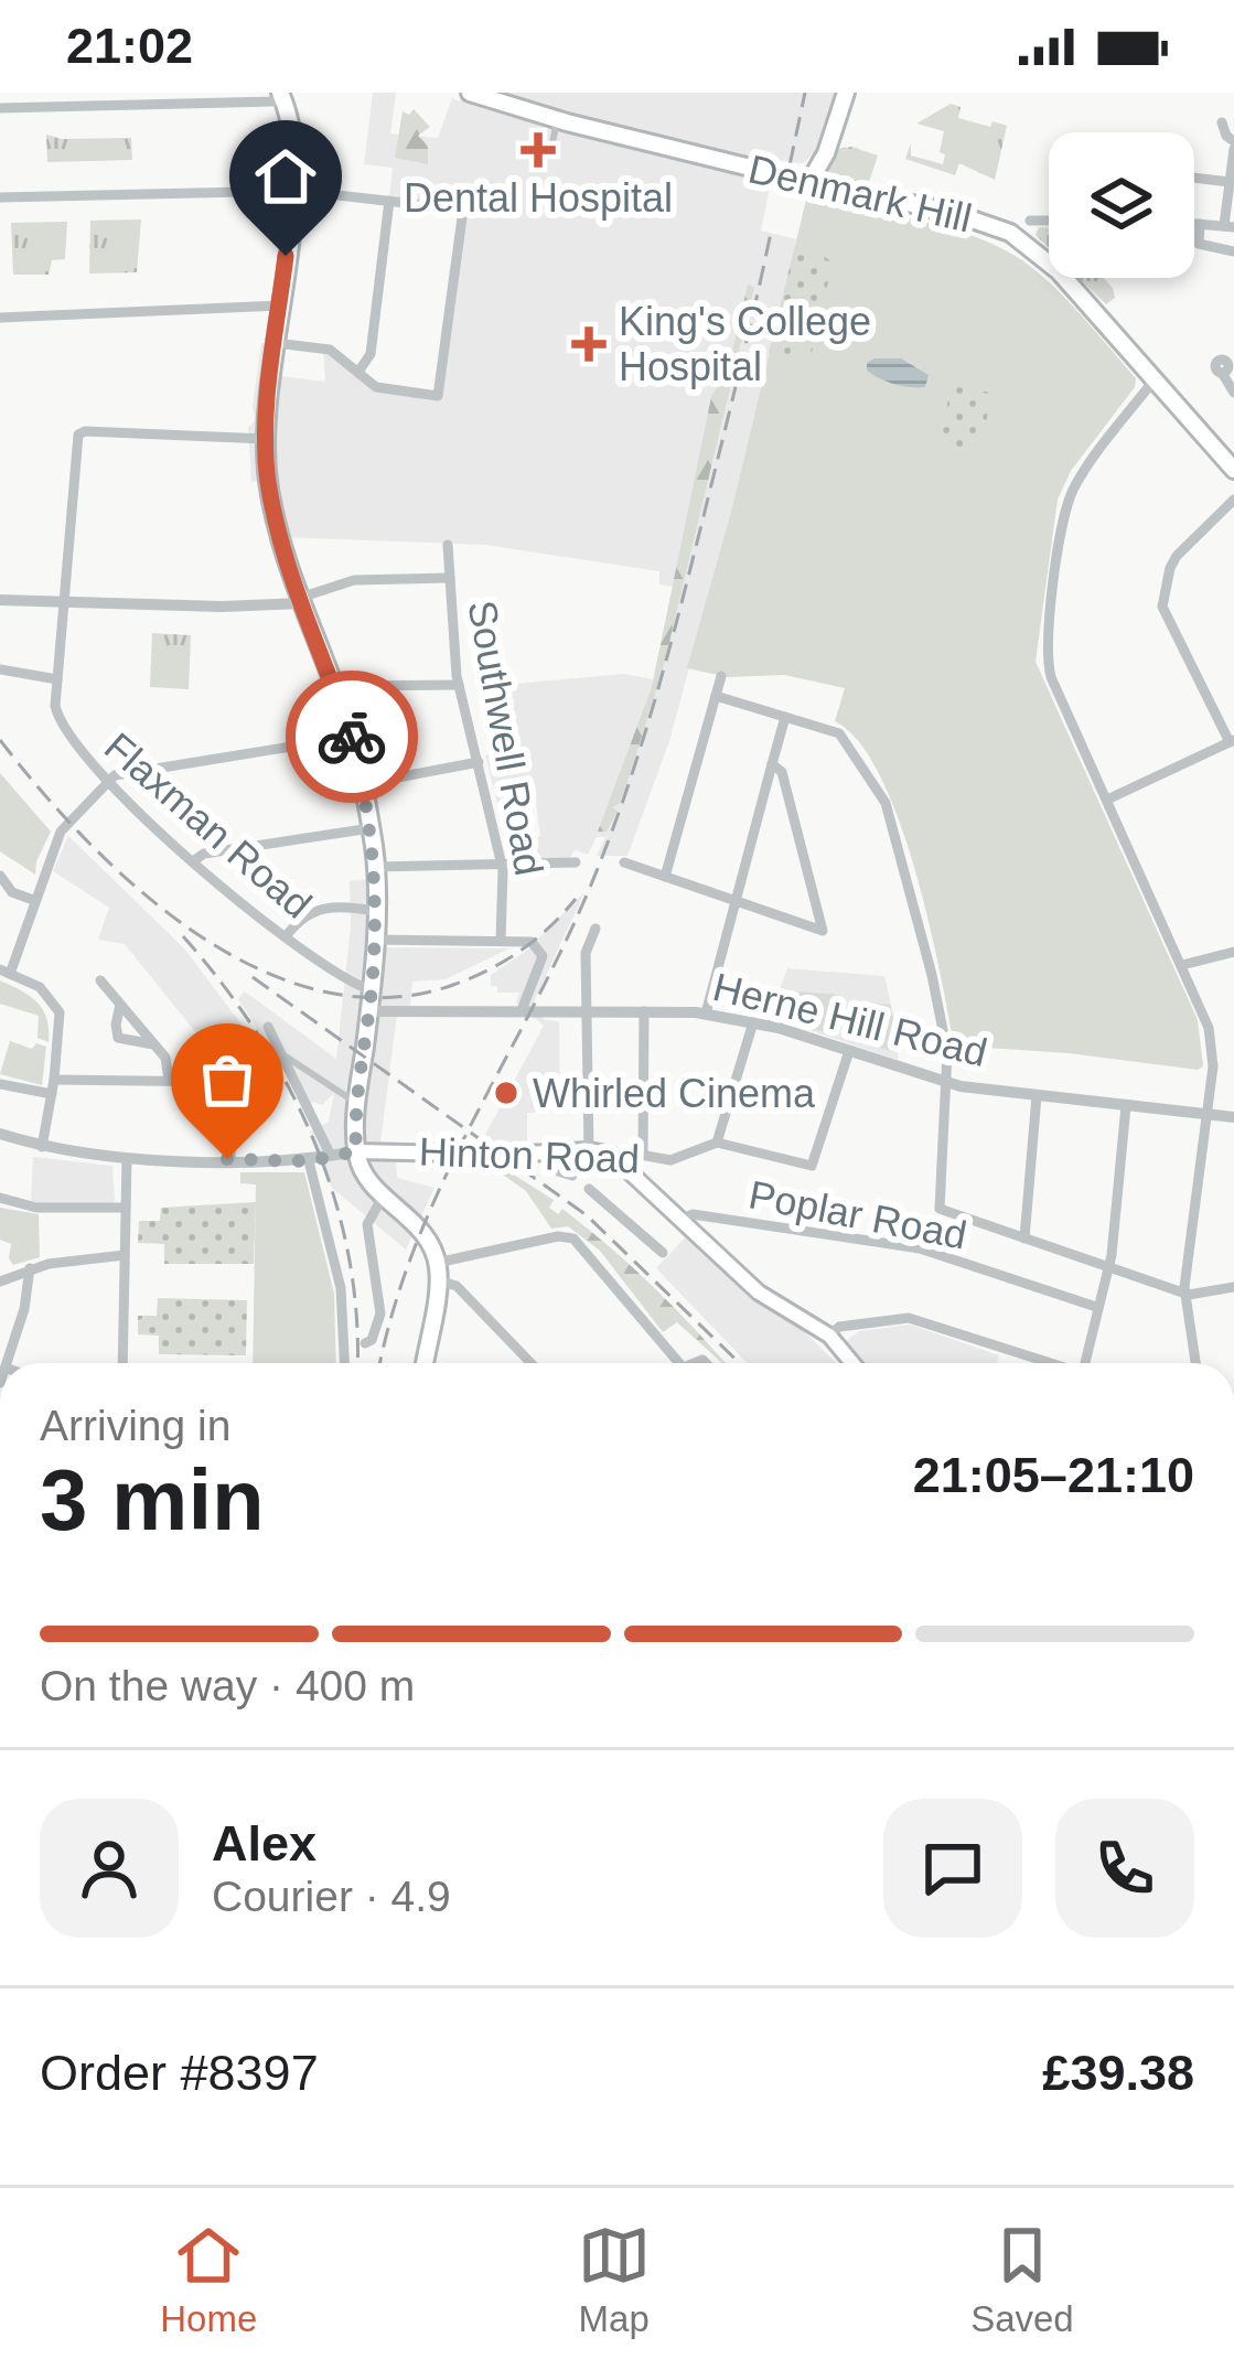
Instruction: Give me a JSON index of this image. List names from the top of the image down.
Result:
{
  "streets": {
    "main road": ["Denmark Hill", "Hinton Road"],
    "street": [
      "Southwell Road",
      "Flaxman Road",
      "Herne Hill Road",
      "Poplar Road"
    ]
  },
  "crossings": [
    ["Herne Hill Road", "Hinton Road"]
  ],
  "places": {
    "health": ["Dental Hospital", "King's College Hospital"],
    "other": ["Whirled Cinema"]
  },
  "page": {
    "status": "21:02",
    "heading": ["3 min", "Arriving in", "21:05–21:10"],
    "panel": [
      "Alex",
      "Courier · 4.9",
      "Order #8397",
      "£39.38"
    ],
    "bar": "On the way · 400 m",
    "tabs": ["Home", "Map", "Saved"]
  }
}
